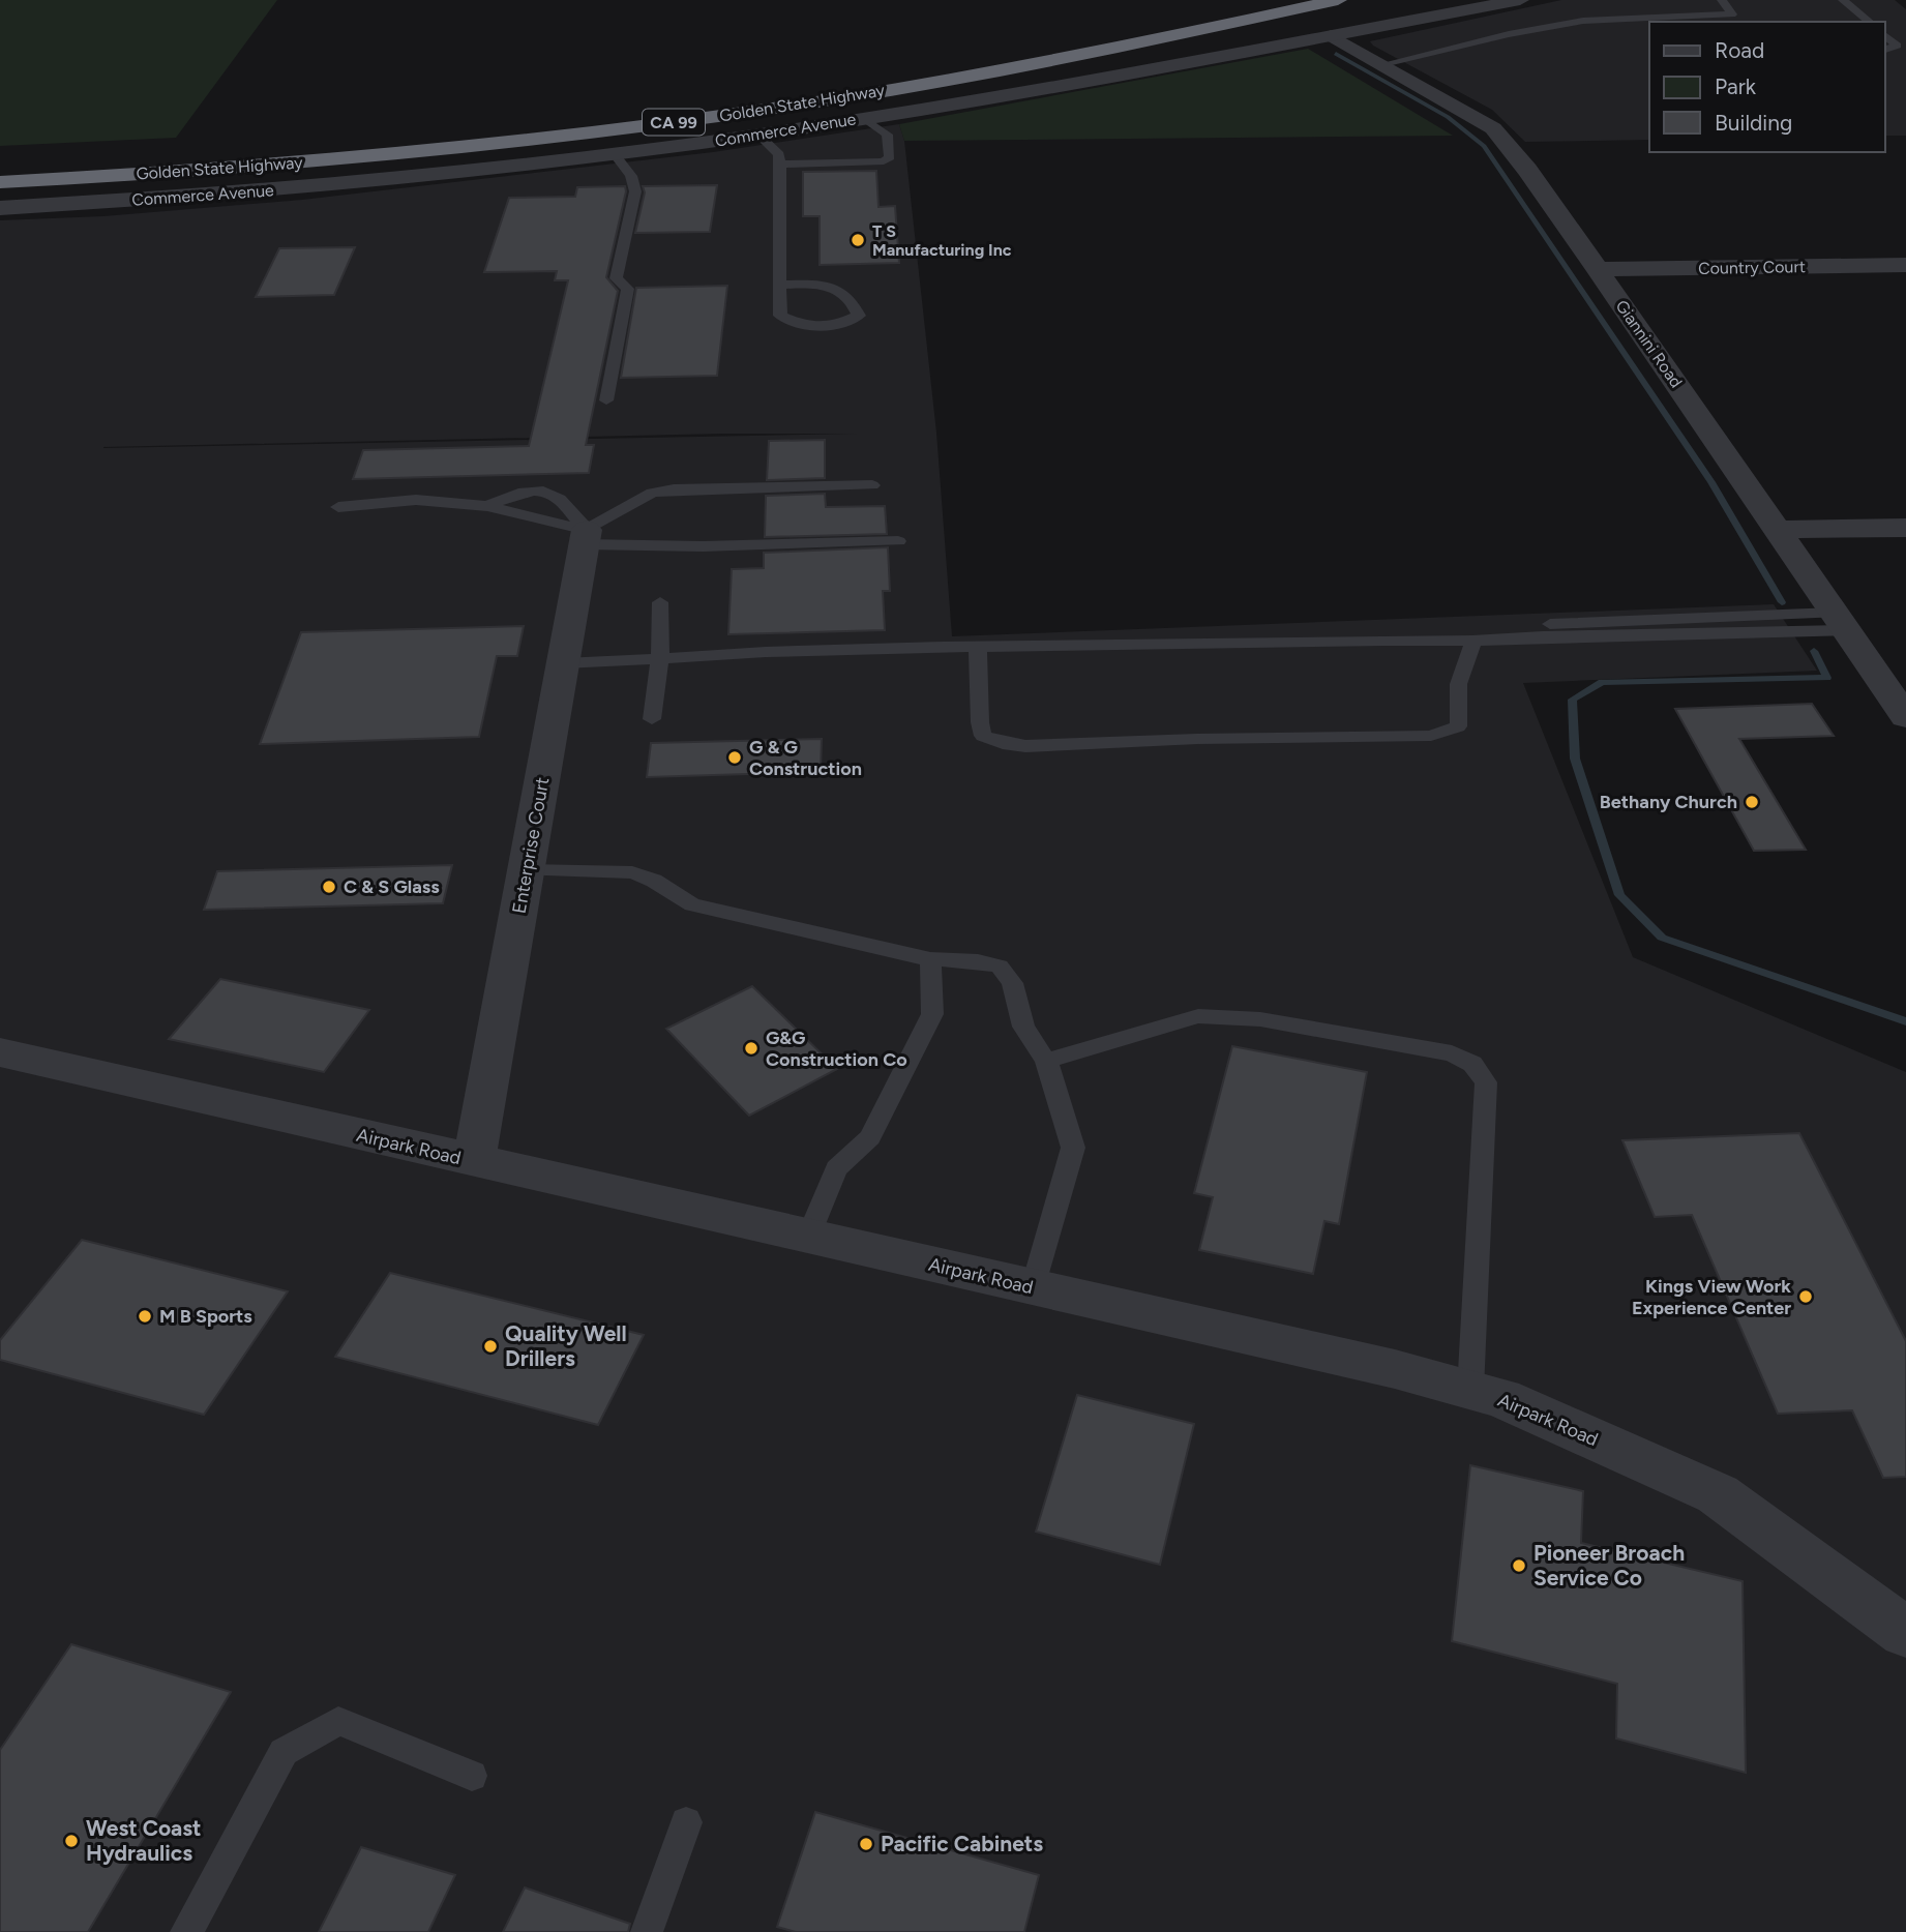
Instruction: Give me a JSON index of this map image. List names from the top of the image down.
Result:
{
  "streets": {
    "highway": ["Golden State Highway", "CA 99"],
    "street": [
      "Commerce Avenue",
      "Country Court",
      "Giannini Road",
      "Enterprise Court",
      "Airpark Road"
    ]
  },
  "crossings": [
    ["Commerce Avenue", "Giannini Road"],
    ["Country Court", "Giannini Road"],
    ["Enterprise Court", "Airpark Road"]
  ],
  "places": [
    "T S Manufacturing Inc",
    "G & G Construction",
    "Bethany Church",
    "C & S Glass",
    "G&G Construction Co",
    "Kings View Work Experience Center",
    "M B Sports",
    "Quality Well Drillers",
    "Pioneer Broach Service Co",
    "West Coast Hydraulics",
    "Pacific Cabinets"
  ],
  "legend": ["Road", "Park", "Building"]
}
